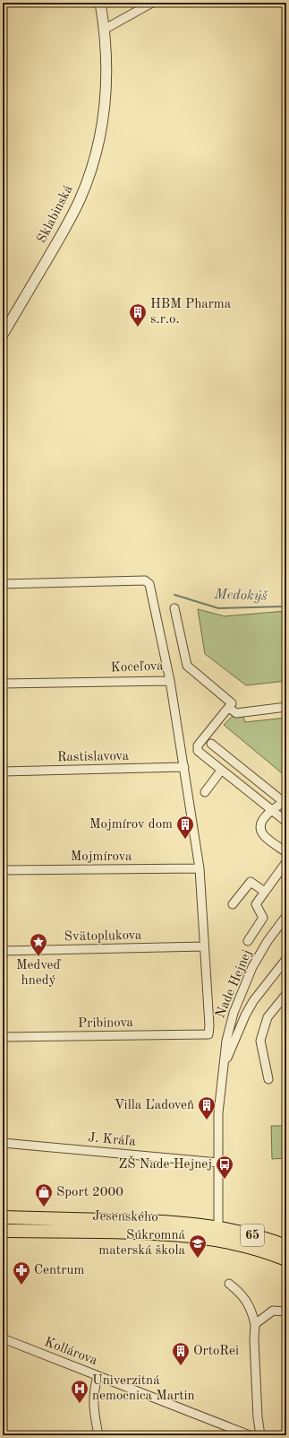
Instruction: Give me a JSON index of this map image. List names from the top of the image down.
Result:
{
  "streets": {
    "main road": ["Jesenského", "65"],
    "street": [
      "Sklabinská",
      "Koceľova",
      "Rastislavova",
      "Mojmírova",
      "Svätoplukova",
      "Nade Hejnej",
      "Pribinova",
      "J. Kráľa",
      "Kollárova"
    ]
  },
  "crossings": [
    ["Svätoplukova", "Pribinova"],
    ["Nade Hejnej", "J. Kráľa"],
    ["Nade Hejnej", "Jesenského"]
  ],
  "water": ["Medokýš"],
  "places": {
    "building": [
      "HBM Pharma s.r.o.",
      "Mojmírov dom",
      "Villa Ľadoveň",
      "OrtoRei"
    ],
    "place": ["Medveď hnedý"],
    "bus stop": ["ZŠ Nade Hejnej"],
    "shop": ["Sport 2000"],
    "school or university": ["Súkromná materská škola"],
    "pharmacy": ["Centrum"],
    "hospital": ["Univerzitná nemocnica Martin"]
  }
}
